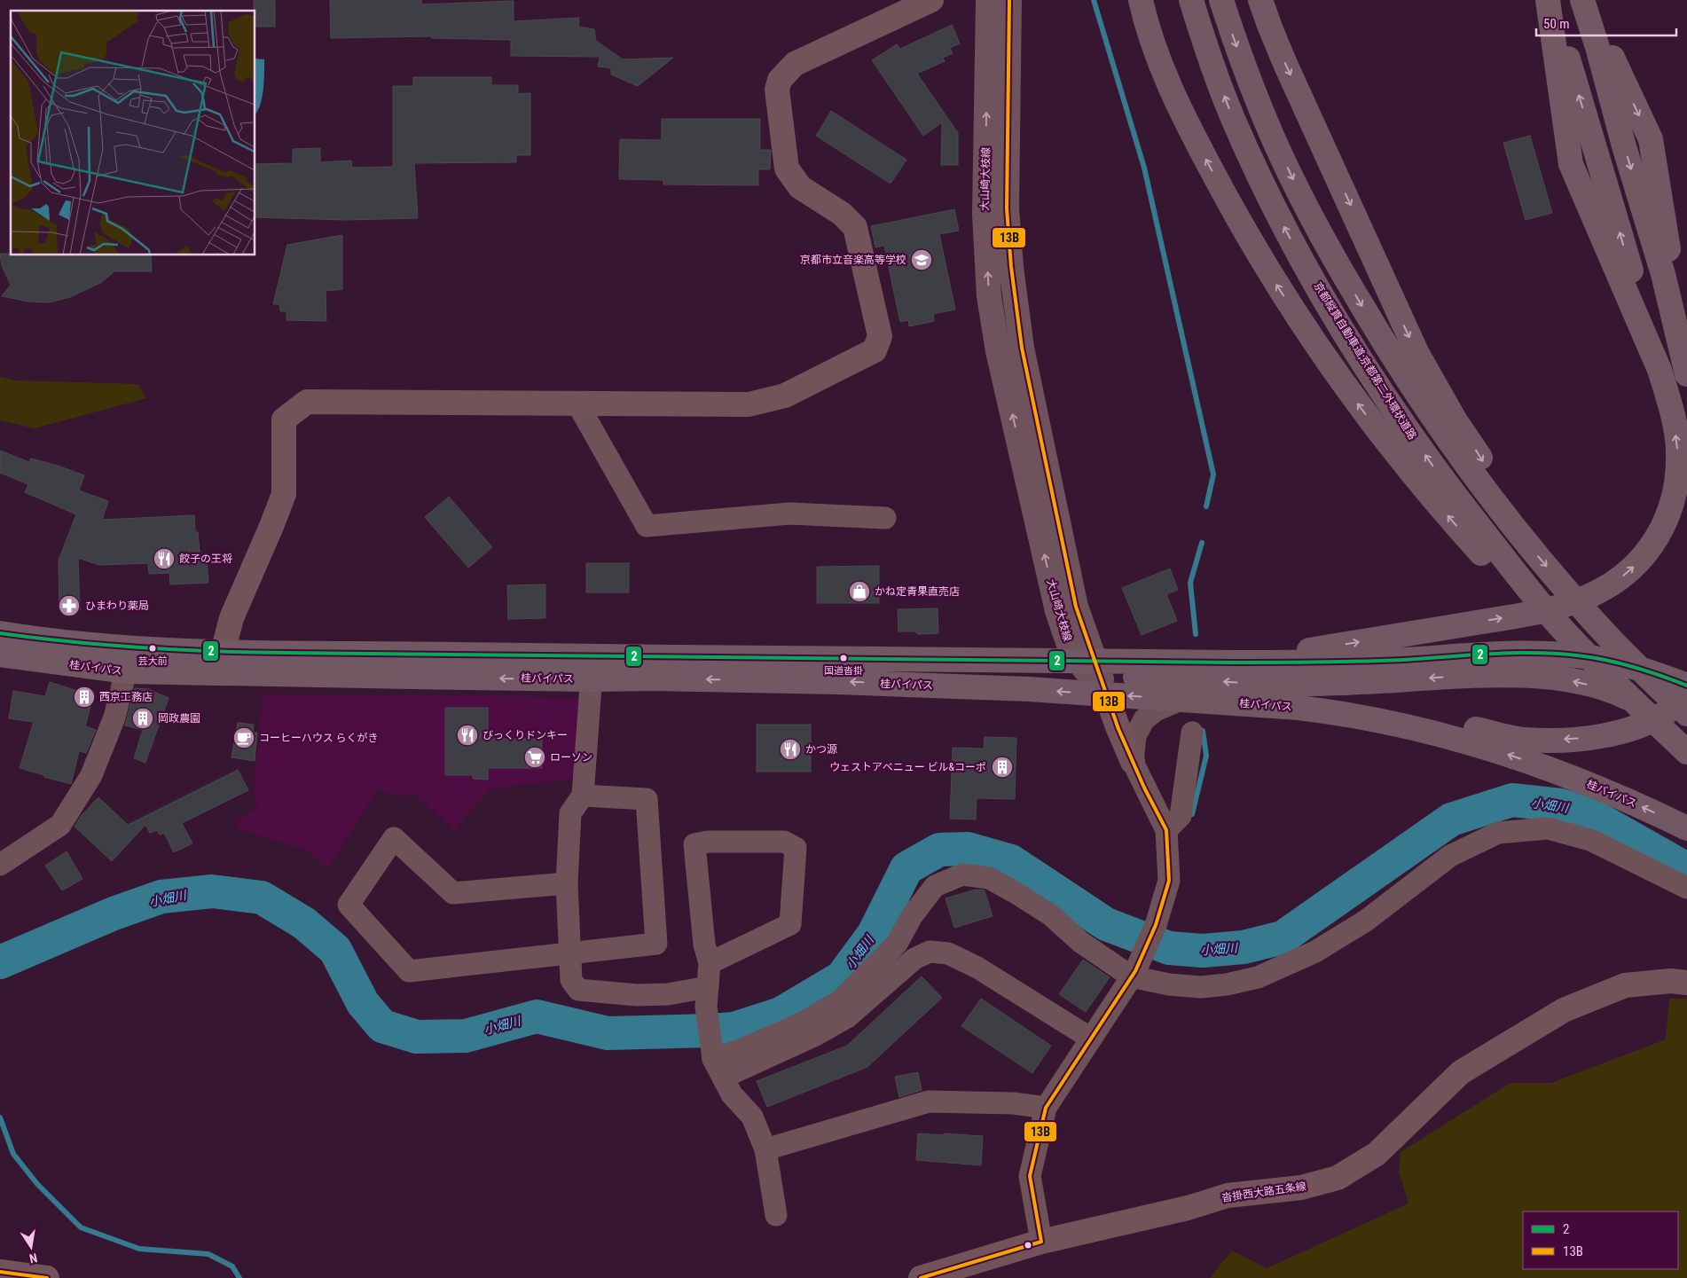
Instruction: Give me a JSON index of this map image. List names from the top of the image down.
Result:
{
  "streets": {
    "highway": ["京都縦貫自動車道;京都第二外環状道路", "桂バイパス"],
    "main road": ["大山崎大枝線"],
    "street": ["沓掛西大路五条線"]
  },
  "crossings": [
    ["大山崎大枝線", "桂バイパス"]
  ],
  "water": ["小畑川"],
  "places": {
    "school or university": ["京都市立音楽高等学校"],
    "restaurant": ["餃子の王将", "びっくりドンキー", "かつ源"],
    "shop": ["かね定青果直売店"],
    "pharmacy": ["ひまわり薬局"],
    "other": ["芸大前", "国道沓掛"],
    "building": ["西京工務店", "岡政農園", "ウェストアベニュー ビル&コーポ"],
    "cafe": ["コーヒーハウス らくがき"],
    "supermarket": ["ローソン"]
  },
  "lines": ["transit line 13B", "transit line 2"],
  "legend": ["2", "13B"],
  "scale_bar": "50 m",
  "north": "bottom"
}
